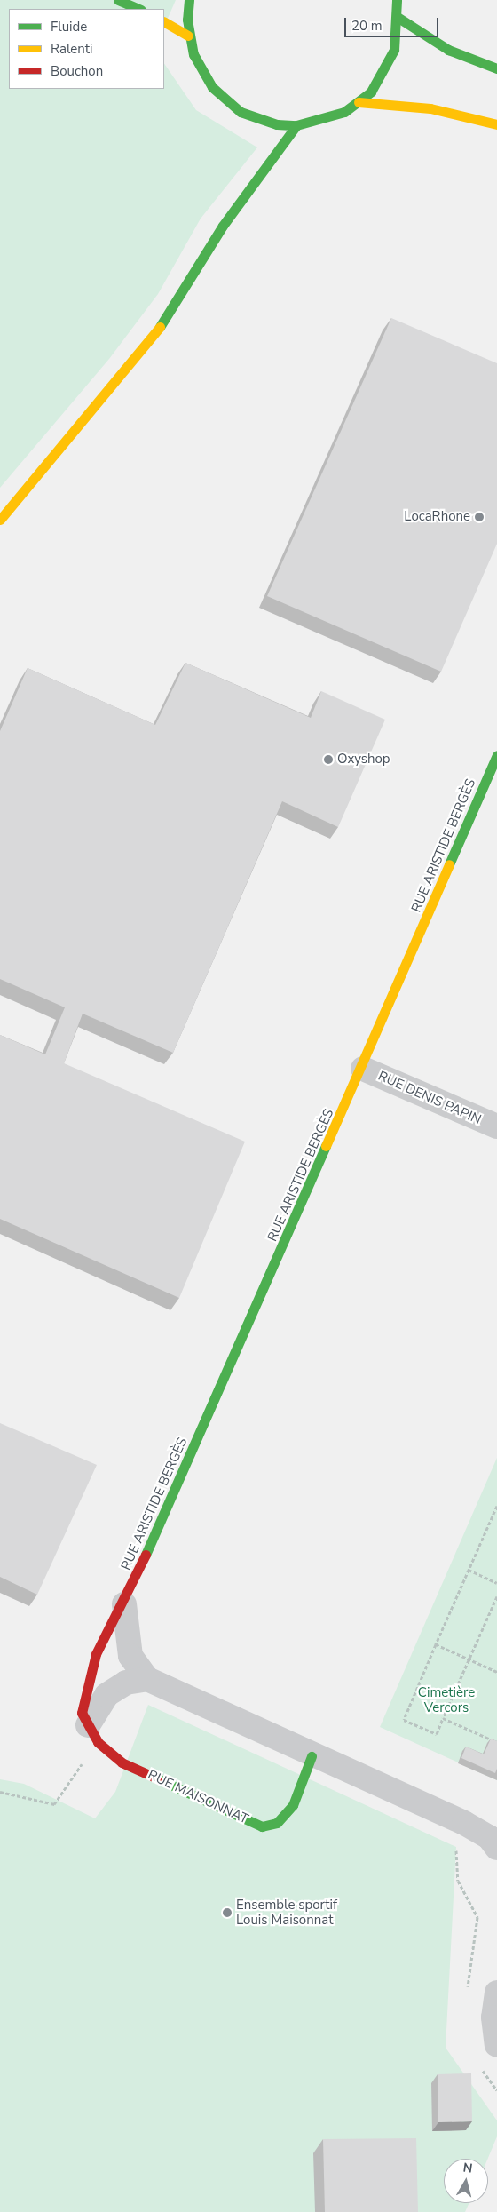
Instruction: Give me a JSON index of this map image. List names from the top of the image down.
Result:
{
  "streets": {
    "main road": ["RUE ARISTIDE BERGÈS", "RUE MAISONNAT"],
    "street": ["RUE DENIS PAPIN"]
  },
  "crossings": [
    ["RUE ARISTIDE BERGÈS", "RUE DENIS PAPIN"]
  ],
  "parks": ["Cimetière Vercors"],
  "places": ["LocaRhone", "Oxyshop", "Ensemble sportif Louis Maisonnat"],
  "legend": ["Fluide", "Ralenti", "Bouchon"],
  "scale_bar": "20 m",
  "north": "top"
}
